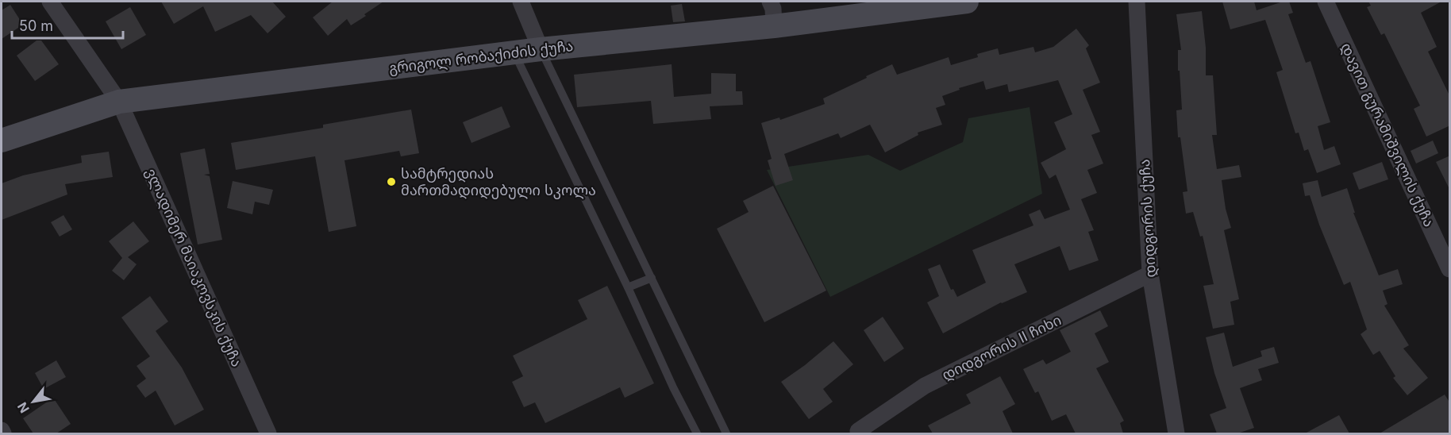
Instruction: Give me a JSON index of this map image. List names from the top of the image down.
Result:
{
  "streets": {
    "street": [
      "გრიგოლ რობაქიძის ქუჩა",
      "დავით გურამიშვილის ქუჩა",
      "დიდგორის ქუჩა",
      "ვლადიმერ მაიაკოვსკის ქუჩა",
      "დიდგორის II ჩიხი"
    ]
  },
  "crossings": [
    ["გრიგოლ რობაქიძის ქუჩა", "ვლადიმერ მაიაკოვსკის ქუჩა"],
    ["დიდგორის ქუჩა", "დიდგორის II ჩიხი"]
  ],
  "places": ["სამტრედიას მართმადიდებული სკოლა"],
  "scale_bar": "50 m",
  "north": "bottom left"
}
